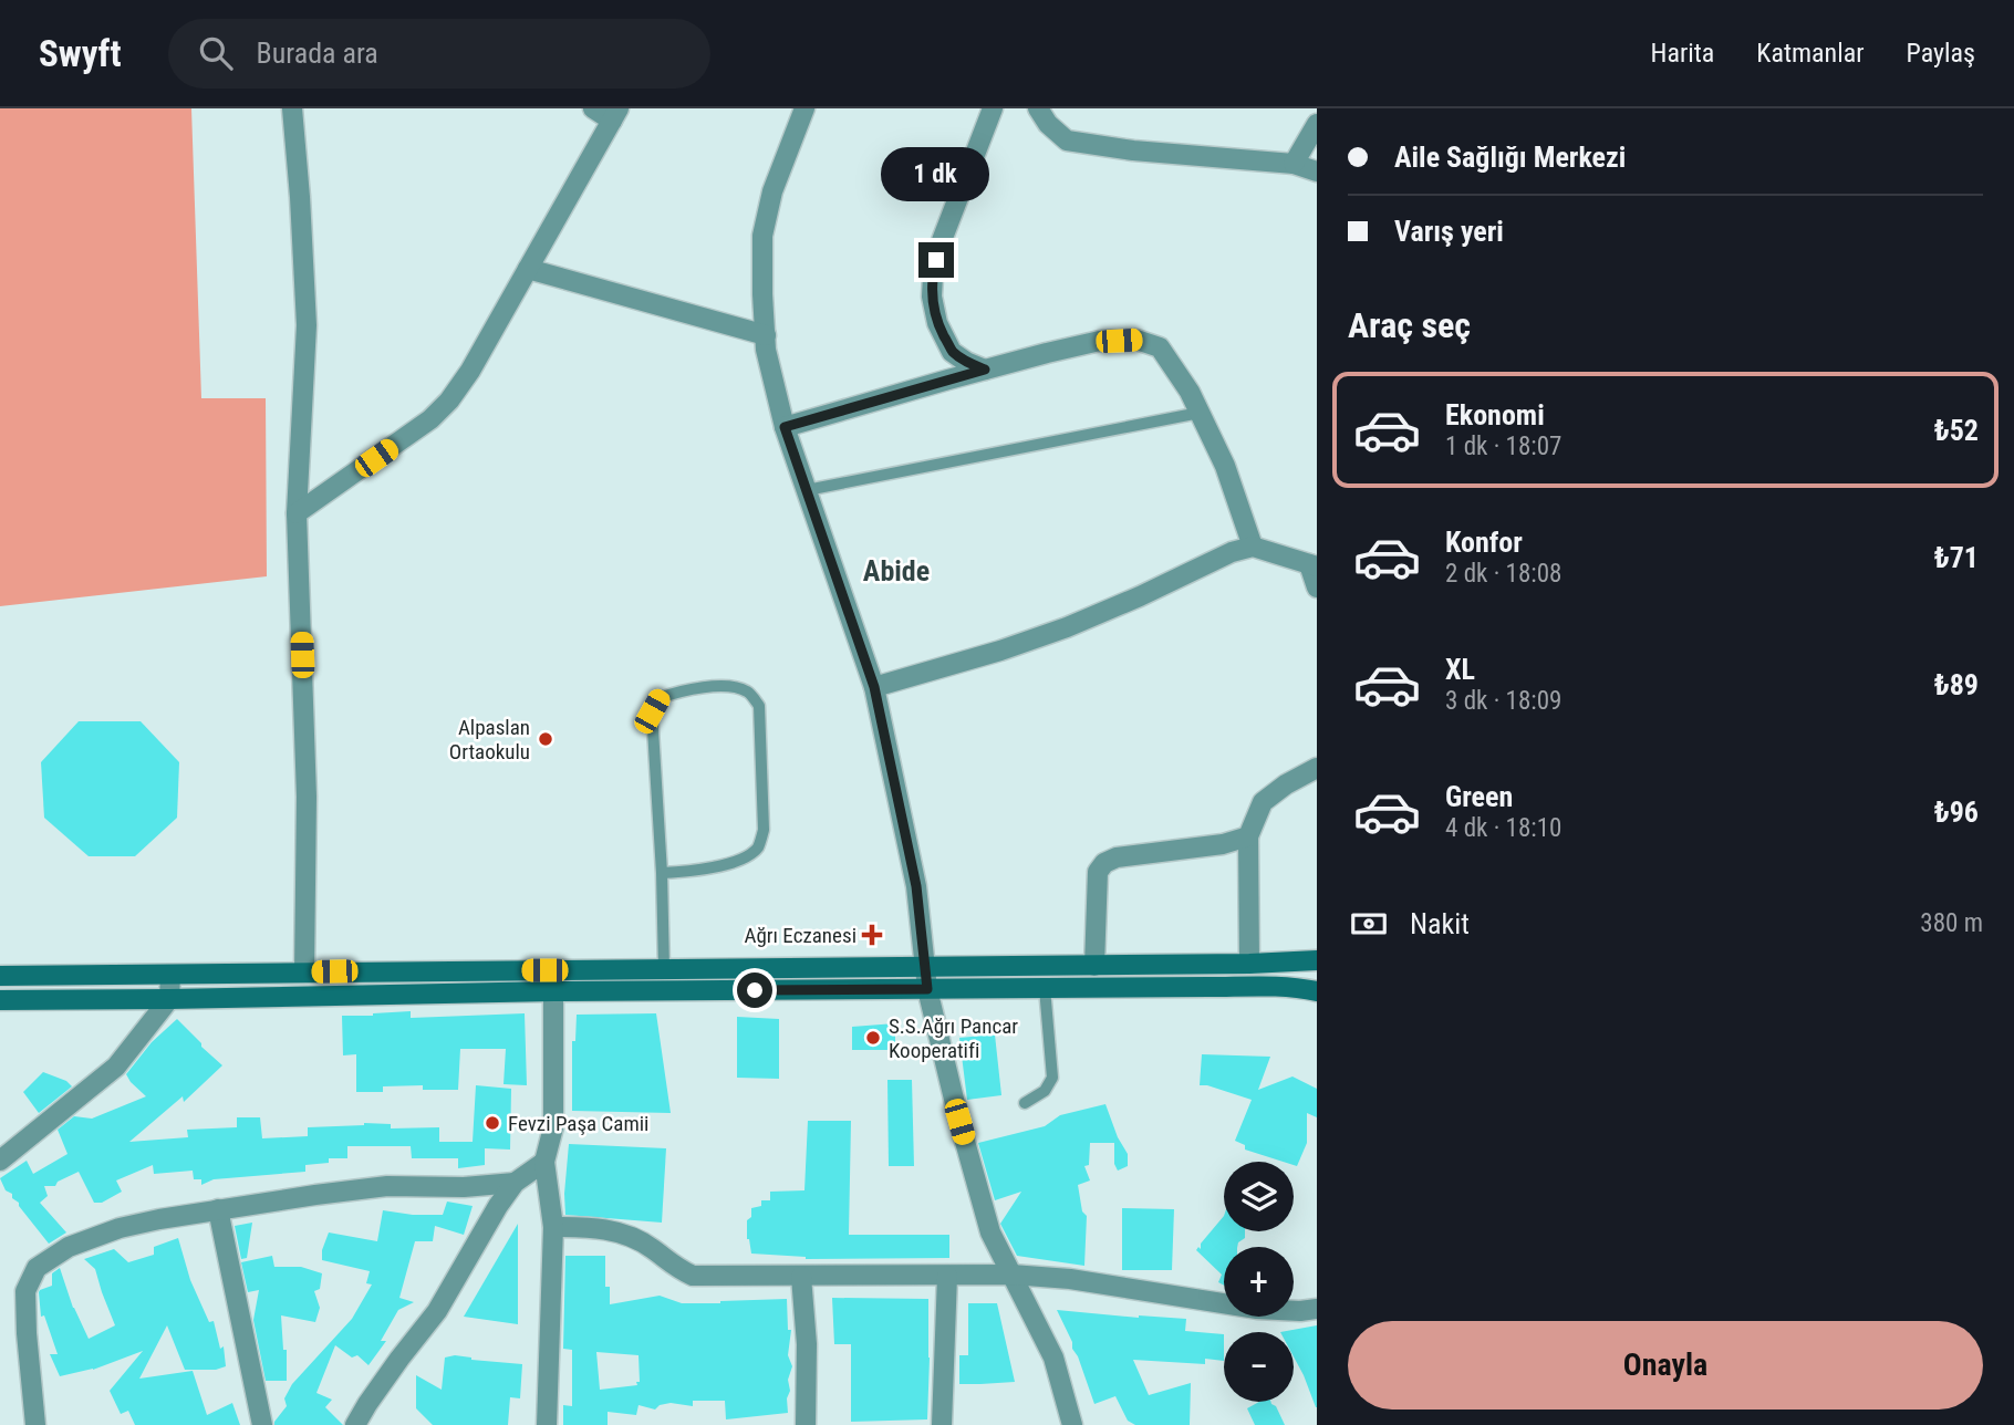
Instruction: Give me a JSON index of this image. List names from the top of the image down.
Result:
{
  "districts": ["Abide"],
  "places": {
    "other": ["Alpaslan Ortaokulu", "S.S.Ağrı Pancar Kooperatifi", "Fevzi Paşa Camii"],
    "health": ["Ağrı Eczanesi"]
  },
  "page": {
    "header": "Swyft",
    "search": "Burada ara",
    "nav": ["Harita", "Katmanlar", "Paylaş"],
    "banner": ["Aile Sağlığı Merkezi", "Varış yeri"],
    "bubble": "1 dk",
    "heading": "Araç seç",
    "list": [
      {
        "name": "Ekonomi",
        "note": "1 dk · 18:07",
        "value": "₺52"
      },
      {
        "name": "Konfor",
        "note": "2 dk · 18:08",
        "value": "₺71"
      },
      {
        "name": "XL",
        "note": "3 dk · 18:09",
        "value": "₺89"
      },
      {
        "name": "Green",
        "note": "4 dk · 18:10",
        "value": "₺96"
      }
    ],
    "pay": ["Nakit", "380 m"],
    "map_buttons": ["+", "−"],
    "buttons": "Onayla"
  }
}
